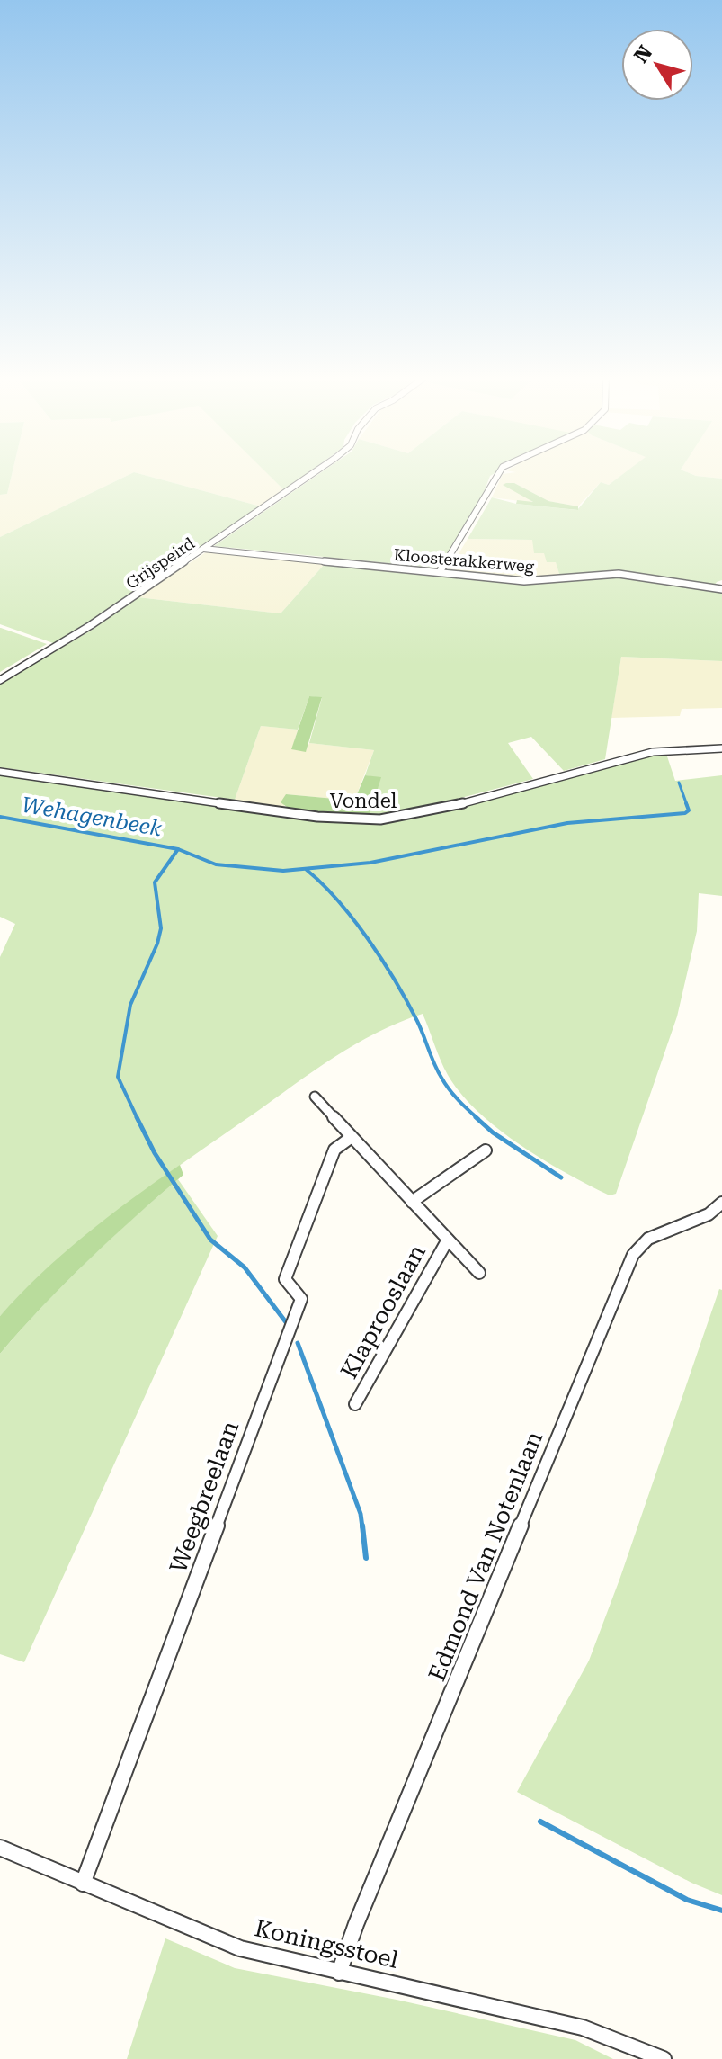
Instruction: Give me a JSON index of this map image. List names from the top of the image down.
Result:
{
  "streets": {
    "street": [
      "Kloosterakkerweg",
      "Grijspeird",
      "Vondel",
      "Klaprooslaan",
      "Weegbreelaan",
      "Edmond Van Notenlaan",
      "Koningsstoel"
    ]
  },
  "crossings": [
    ["Kloosterakkerweg", "Grijspeird"],
    ["Klaprooslaan", "Weegbreelaan"],
    ["Weegbreelaan", "Koningsstoel"],
    ["Edmond Van Notenlaan", "Koningsstoel"]
  ],
  "water": ["Wehagenbeek"],
  "north": "top left"
}
